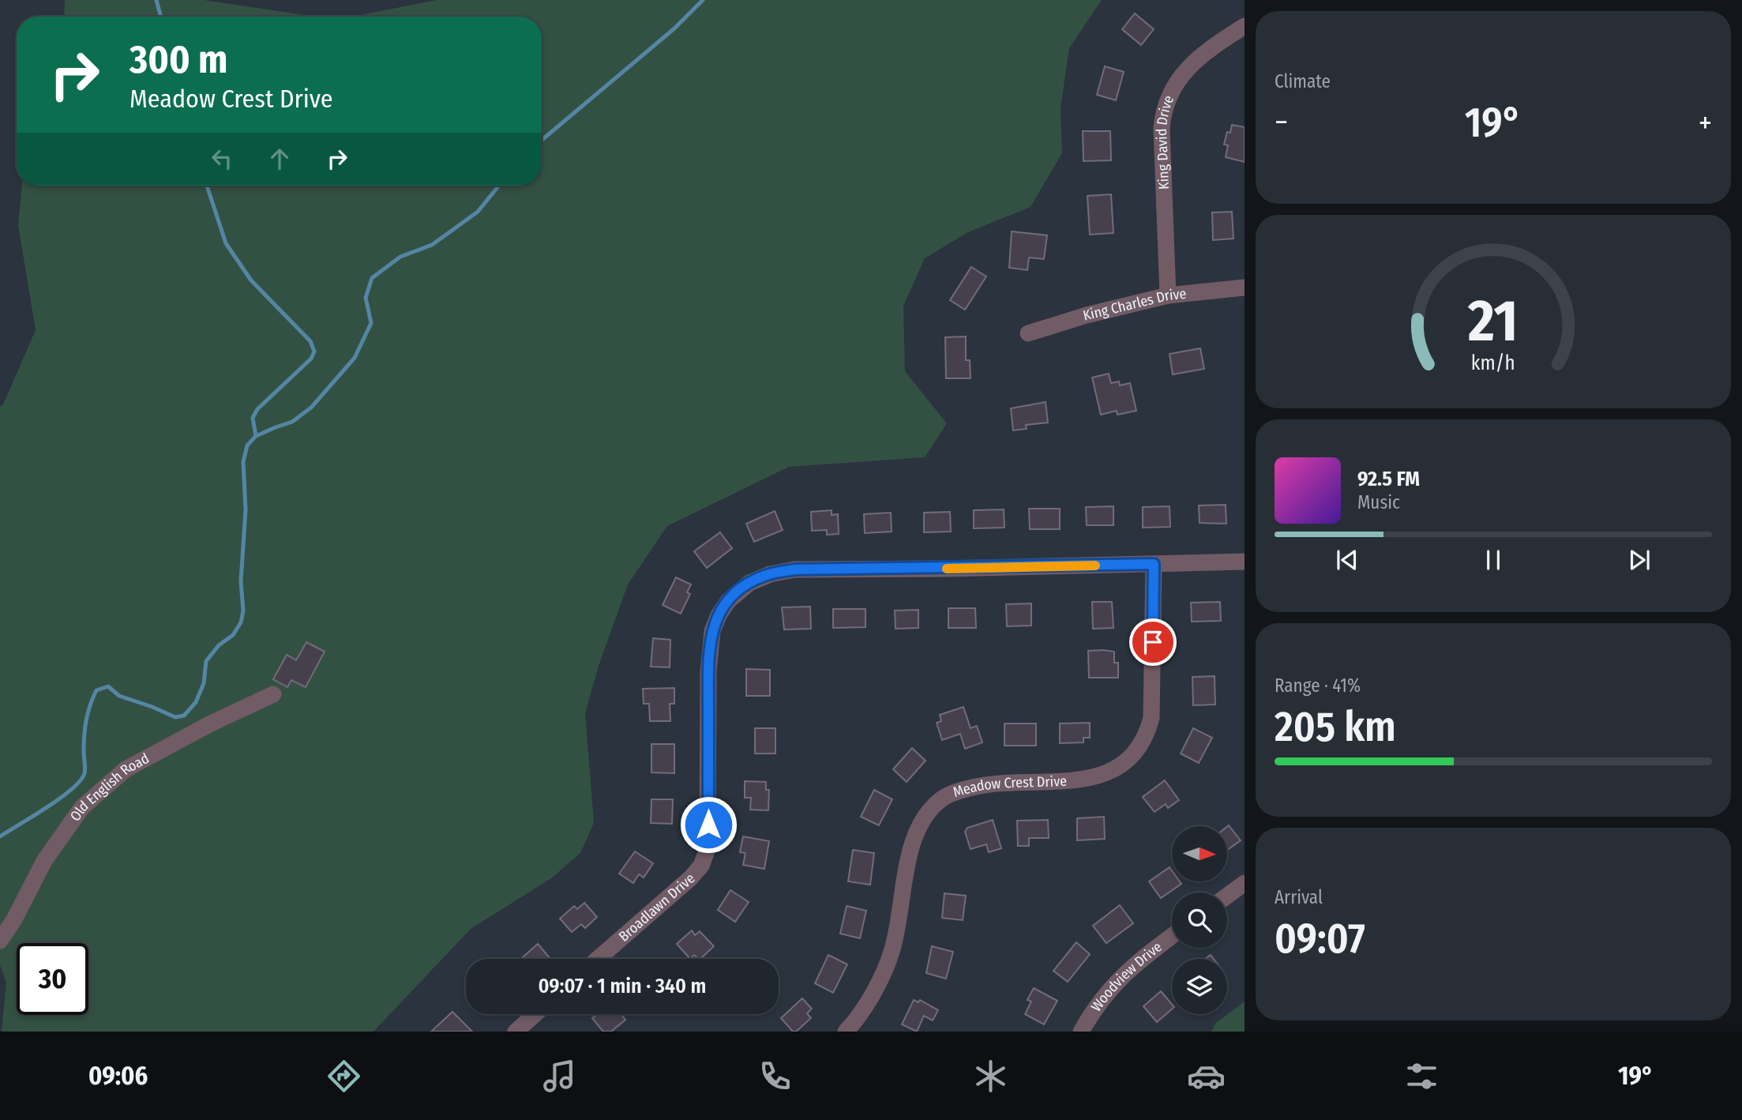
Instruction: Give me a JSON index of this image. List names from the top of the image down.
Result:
{
  "streets": {
    "street": [
      "King David Drive",
      "King Charles Drive",
      "Meadow Crest Drive",
      "Old English Road",
      "Broadlawn Drive",
      "Woodview Drive"
    ]
  },
  "crossings": [
    ["King David Drive", "King Charles Drive"],
    ["Meadow Crest Drive", "Broadlawn Drive"]
  ],
  "north": "right",
  "page": {
    "tile": [
      "Climate",
      ["Range · 41%", "205 km"],
      ["Arrival", "09:07"]
    ],
    "turn": ["300 m", "Meadow Crest Drive"],
    "heat": ["−", "19°", "+"],
    "song": ["92.5 FM", "Music"],
    "limit": "30",
    "trip": "09:07 · 1 min · 340 m",
    "tabs": ["09:06", "19°"],
    "gauge": ["21", "km/h"]
  }
}
